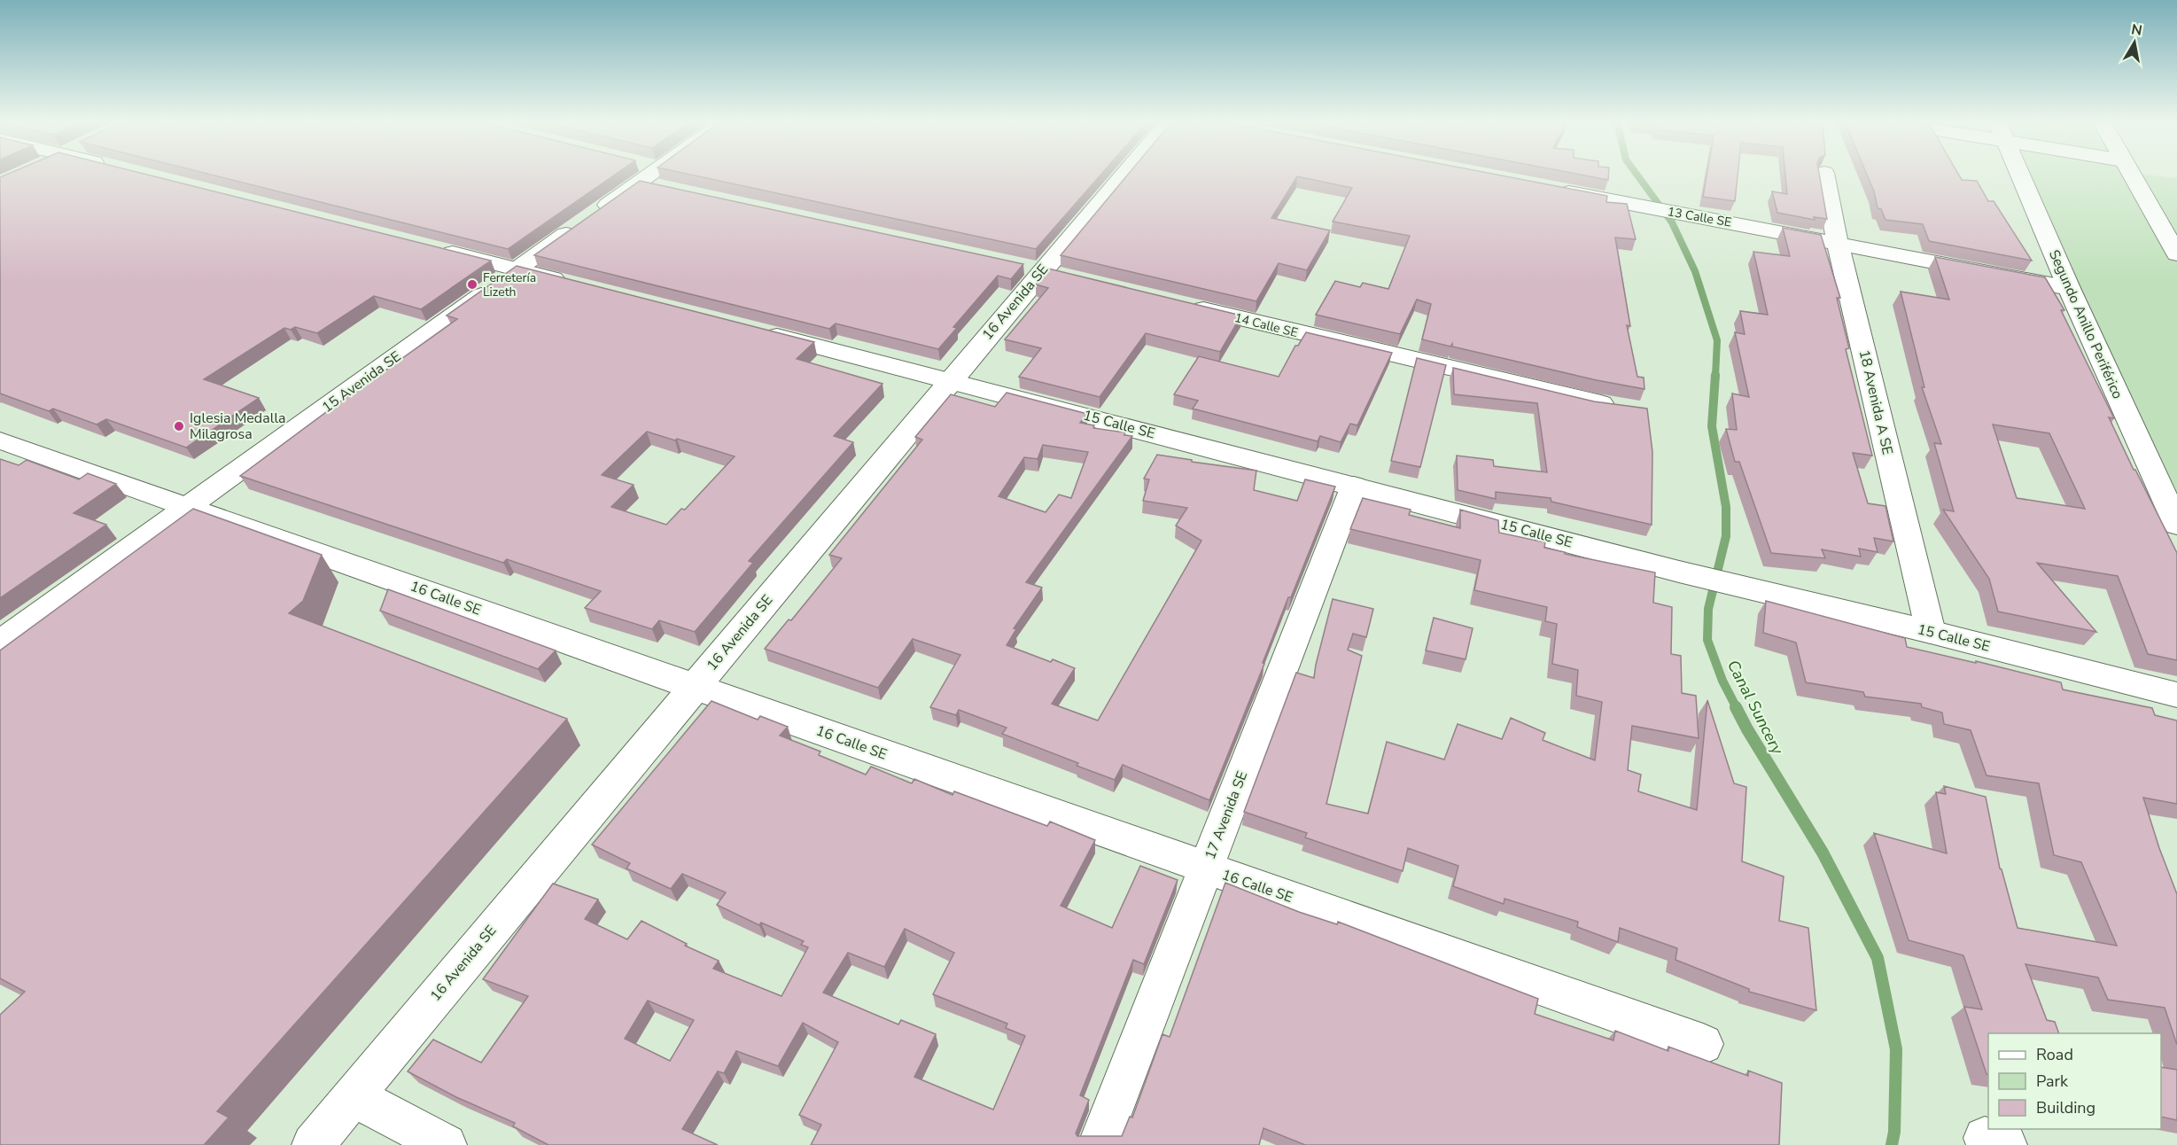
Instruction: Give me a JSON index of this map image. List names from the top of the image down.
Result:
{
  "streets": {
    "street": [
      "13 Calle SE",
      "16 Avenida SE",
      "Segundo Anillo Periférico",
      "14 Calle SE",
      "15 Avenida SE",
      "18 Avenida A SE",
      "15 Calle SE",
      "16 Calle SE",
      "17 Avenida SE"
    ]
  },
  "crossings": [
    ["13 Calle SE", "Segundo Anillo Periférico"],
    ["13 Calle SE", "18 Avenida A SE"],
    ["16 Avenida SE", "15 Calle SE"],
    ["16 Avenida SE", "16 Calle SE"],
    ["15 Avenida SE", "16 Calle SE"],
    ["18 Avenida A SE", "15 Calle SE"],
    ["15 Calle SE", "17 Avenida SE"],
    ["16 Calle SE", "17 Avenida SE"]
  ],
  "water": ["Canal Suncery"],
  "places": ["Ferretería Lizeth", "Iglesia Medalla Milagrosa"],
  "legend": ["Road", "Park", "Building"],
  "north": "top"
}
